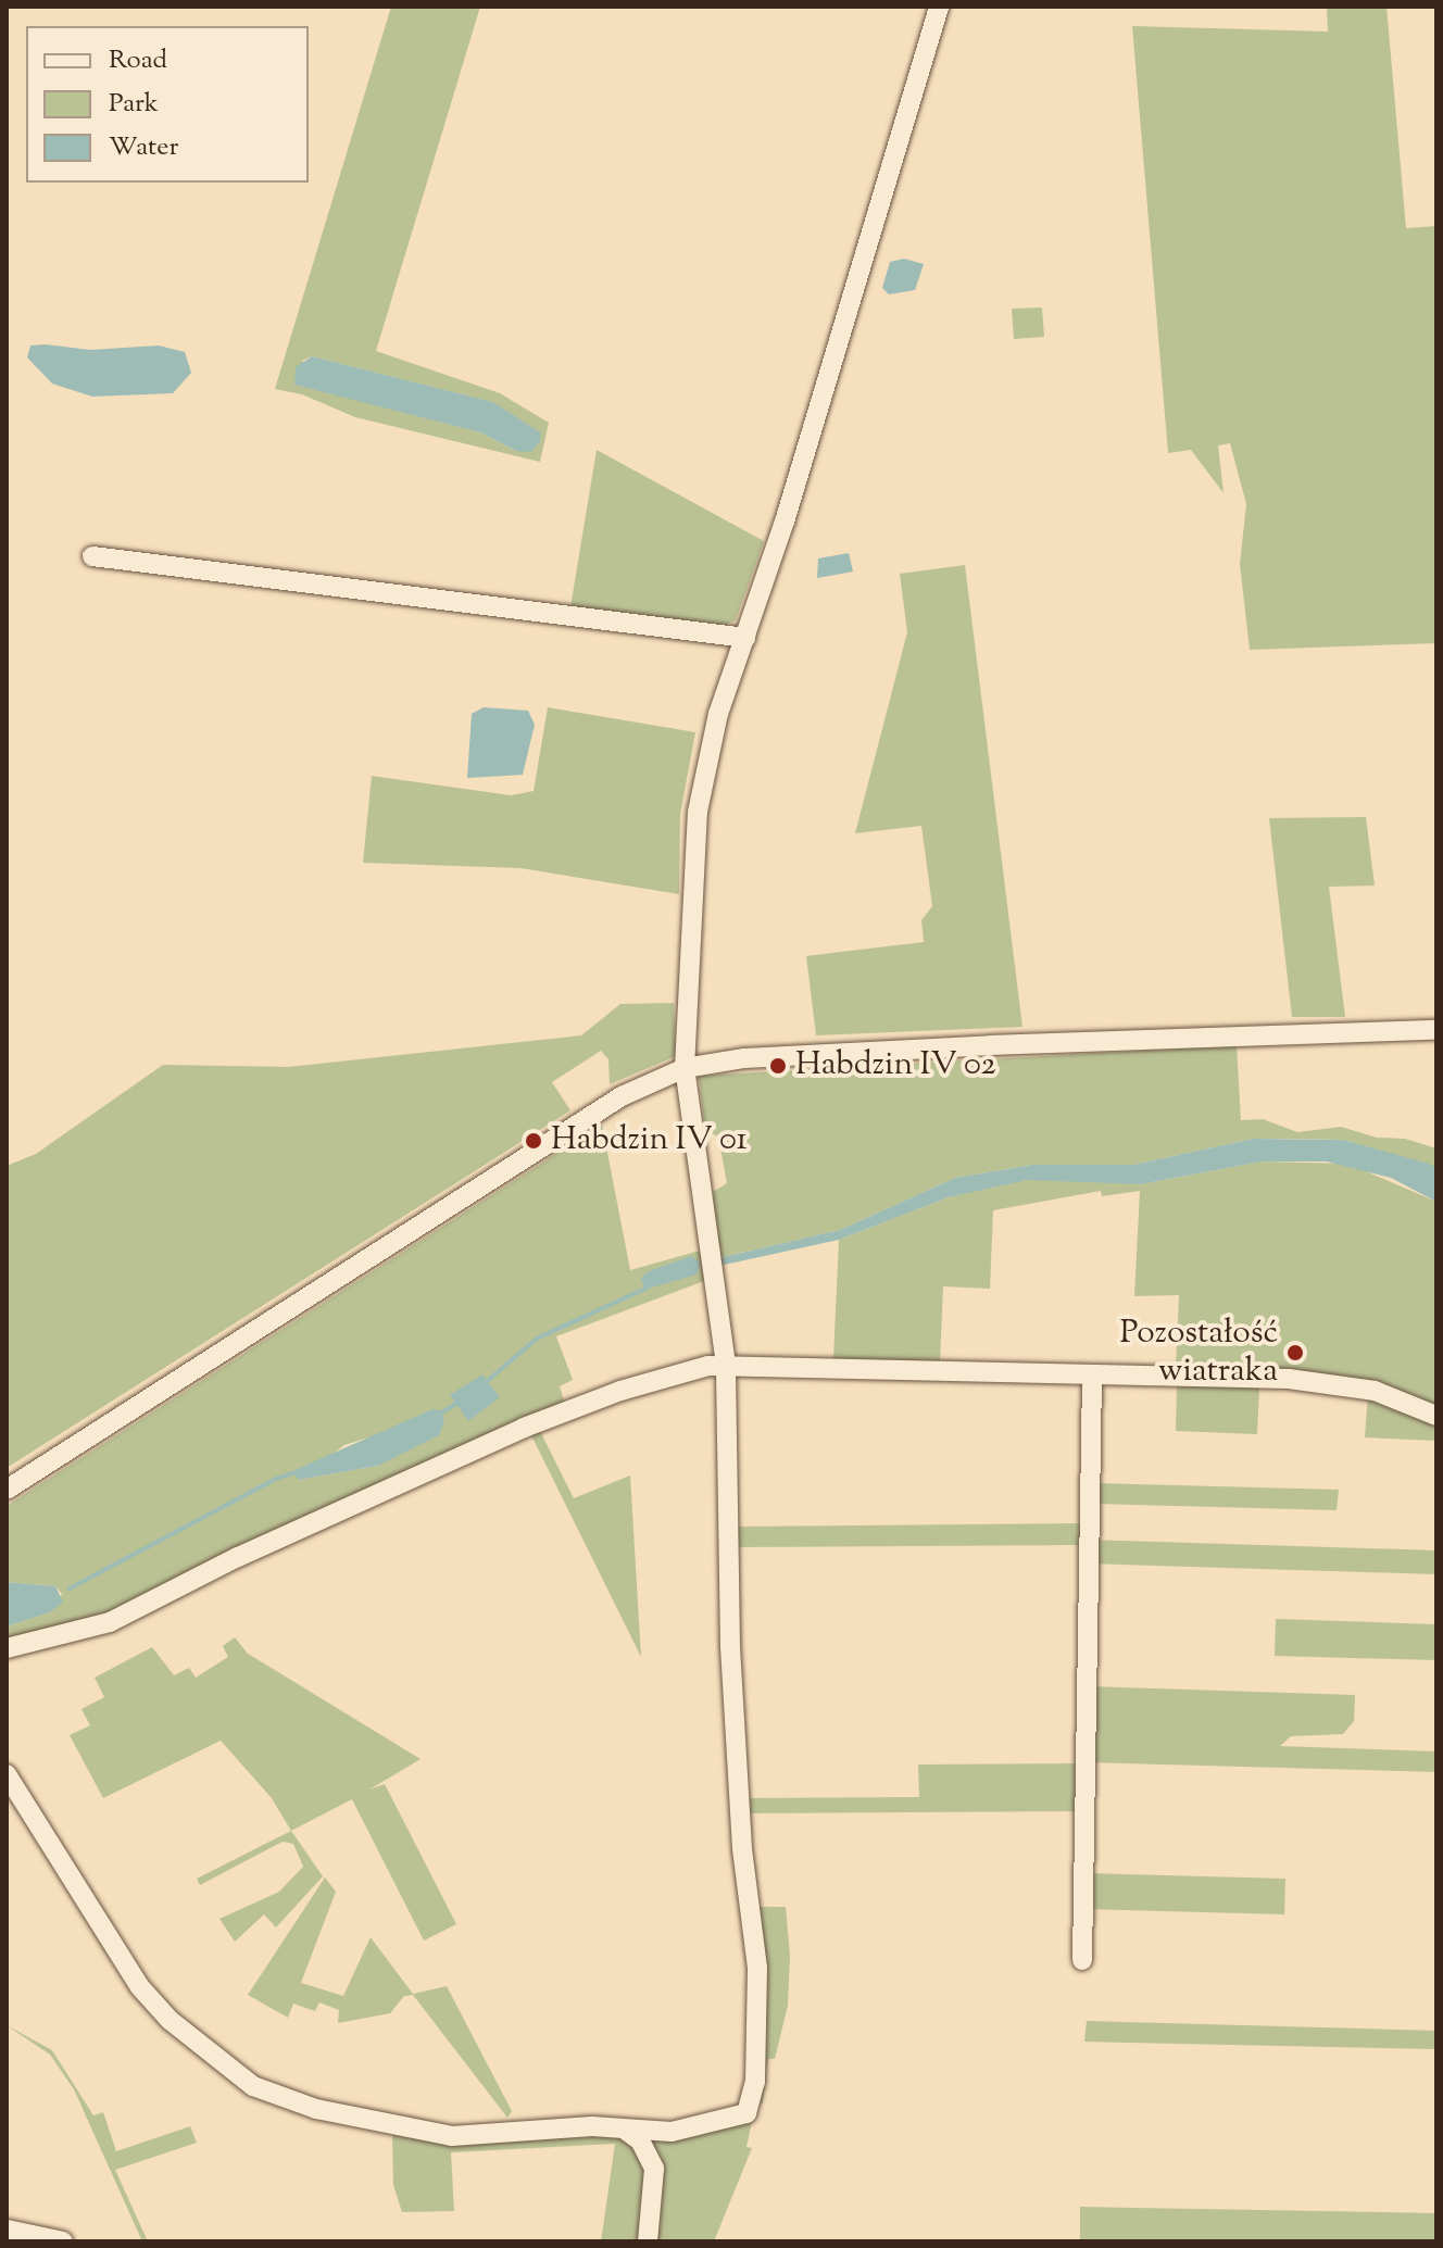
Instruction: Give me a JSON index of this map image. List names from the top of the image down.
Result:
{
  "places": ["Habdzin IV 02", "Habdzin IV 01", "Pozostałość wiatraka"],
  "legend": ["Road", "Park", "Water"]
}
